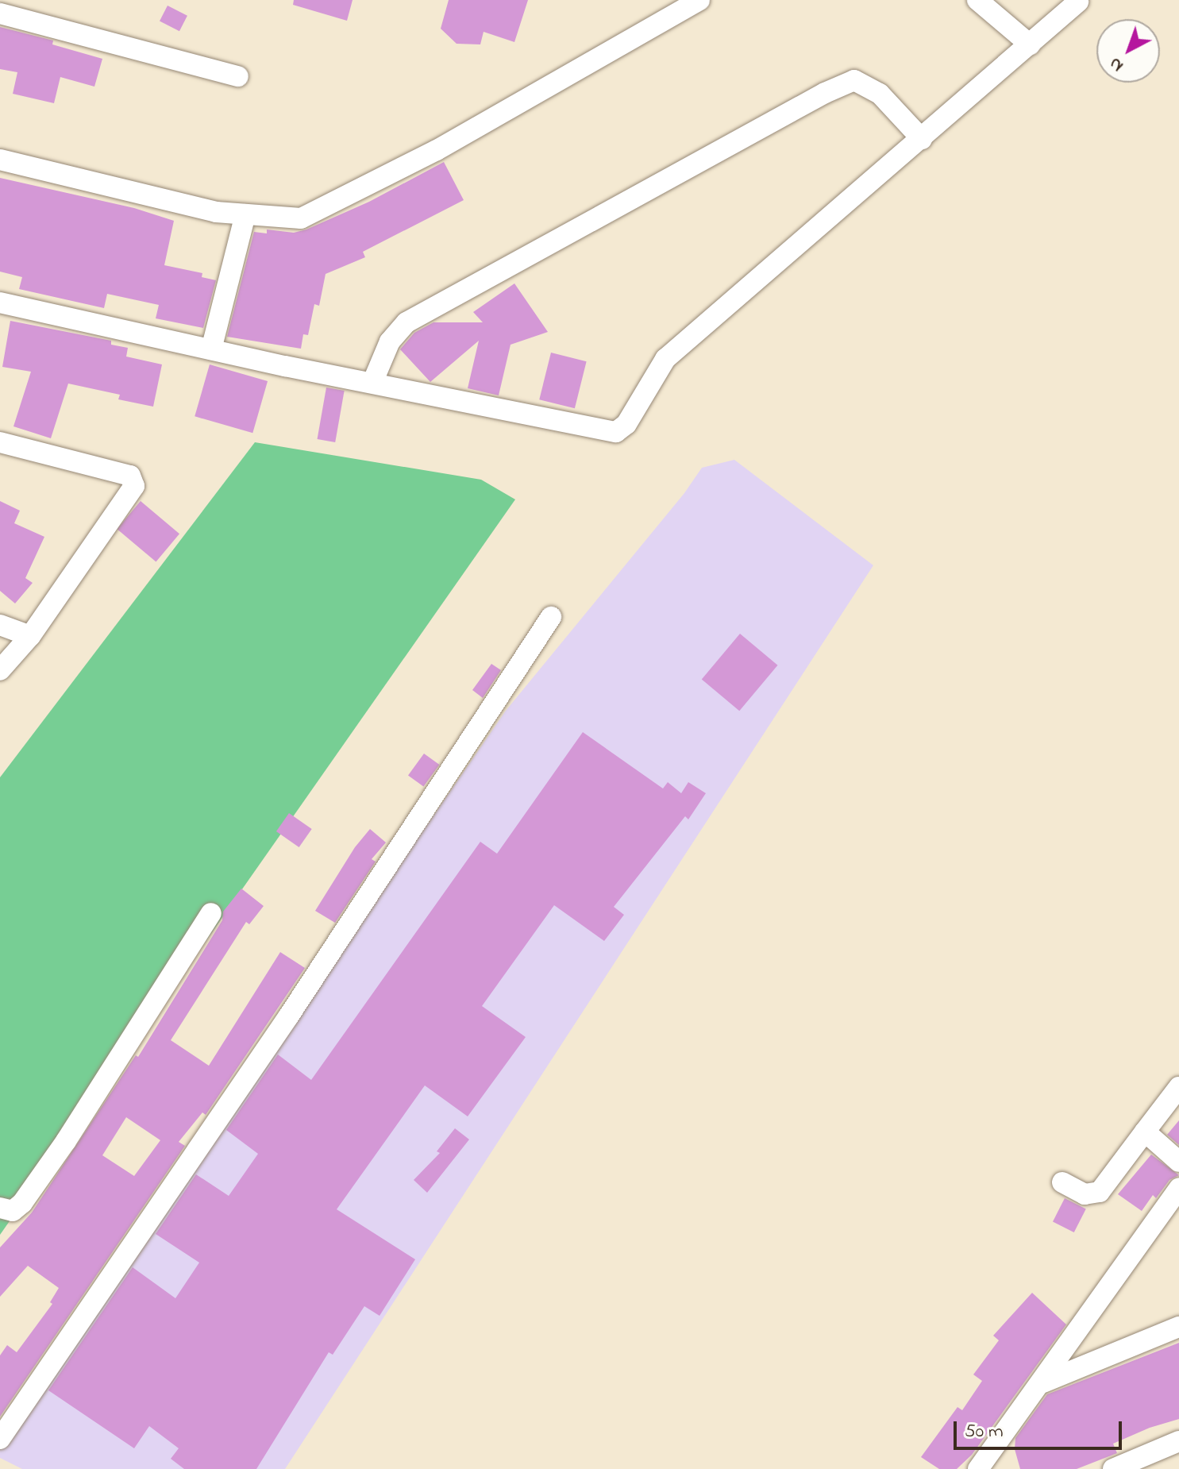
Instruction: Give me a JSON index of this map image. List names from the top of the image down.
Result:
{
  "scale_bar": "50 m",
  "north": "bottom left"
}
